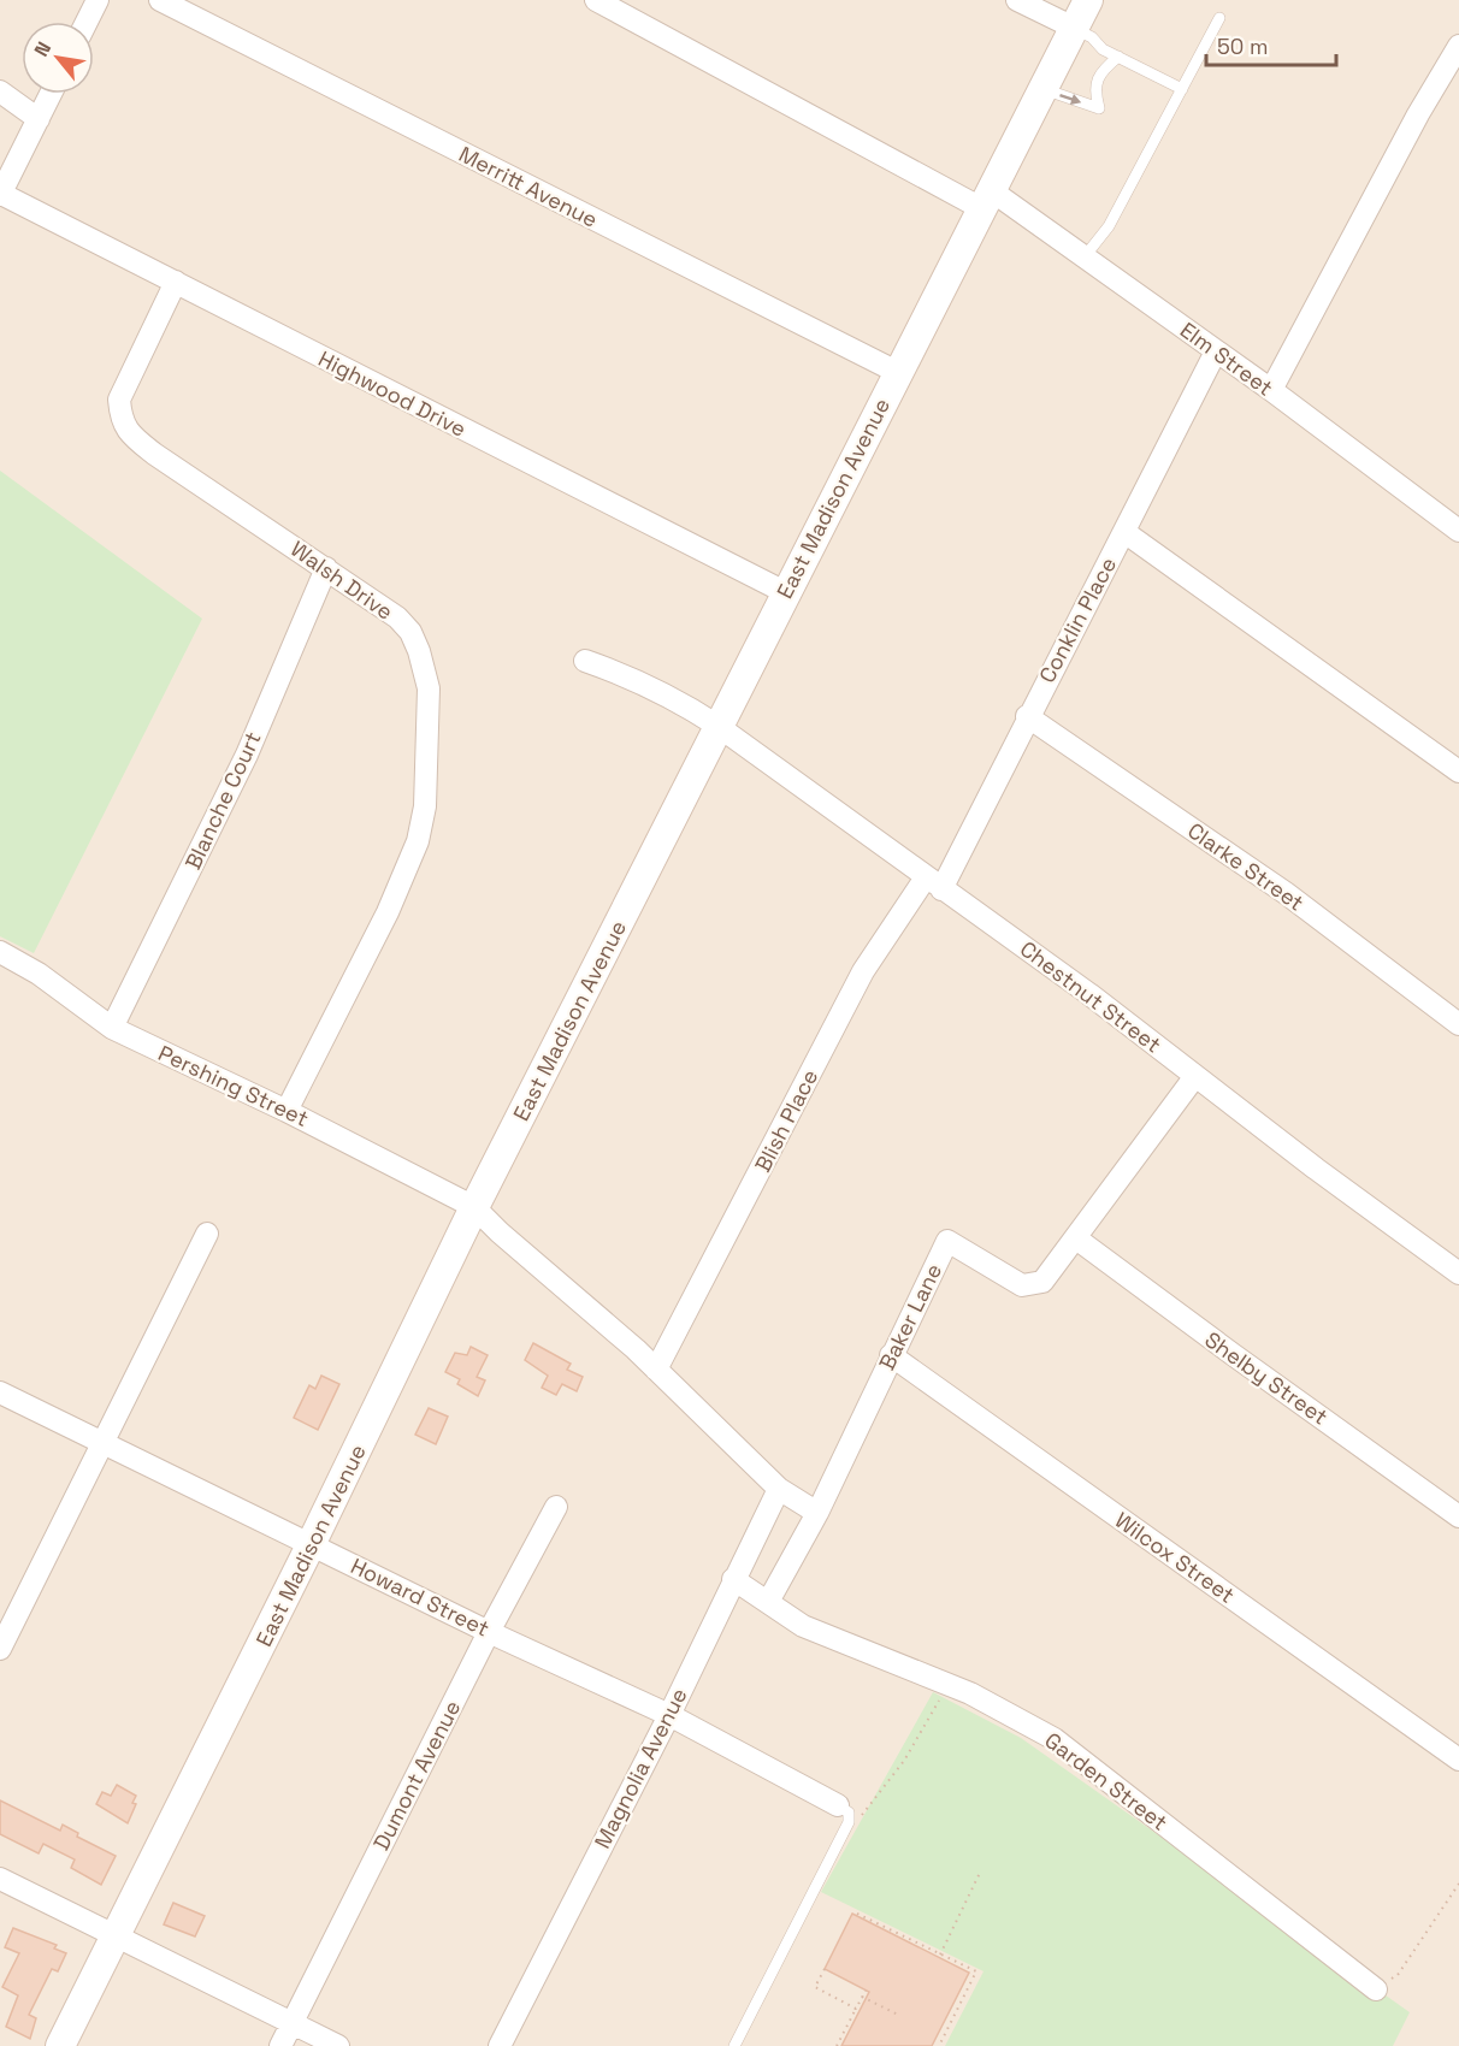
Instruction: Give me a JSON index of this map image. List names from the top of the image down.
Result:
{
  "streets": {
    "main road": ["East Madison Avenue"],
    "street": [
      "Merritt Avenue",
      "Elm Street",
      "Highwood Drive",
      "Walsh Drive",
      "Conklin Place",
      "Blanche Court",
      "Clarke Street",
      "Chestnut Street",
      "Pershing Street",
      "Blish Place",
      "Baker Lane",
      "Shelby Street",
      "Wilcox Street",
      "Howard Street",
      "Magnolia Avenue",
      "Dumont Avenue",
      "Garden Street"
    ]
  },
  "crossings": [
    ["Merritt Avenue", "East Madison Avenue"],
    ["Elm Street", "East Madison Avenue"],
    ["Elm Street", "Conklin Place"],
    ["Highwood Drive", "East Madison Avenue"],
    ["Highwood Drive", "Walsh Drive"],
    ["East Madison Avenue", "Chestnut Street"],
    ["East Madison Avenue", "Pershing Street"],
    ["East Madison Avenue", "Howard Street"],
    ["Walsh Drive", "Blanche Court"],
    ["Walsh Drive", "Pershing Street"],
    ["Conklin Place", "Clarke Street"],
    ["Conklin Place", "Chestnut Street"],
    ["Conklin Place", "Blish Place"],
    ["Blanche Court", "Pershing Street"],
    ["Chestnut Street", "Blish Place"],
    ["Chestnut Street", "Baker Lane"],
    ["Baker Lane", "Shelby Street"],
    ["Baker Lane", "Wilcox Street"],
    ["Baker Lane", "Garden Street"],
    ["Howard Street", "Magnolia Avenue"],
    ["Howard Street", "Dumont Avenue"],
    ["Magnolia Avenue", "Garden Street"]
  ],
  "scale_bar": "50 m",
  "north": "top left"
}
